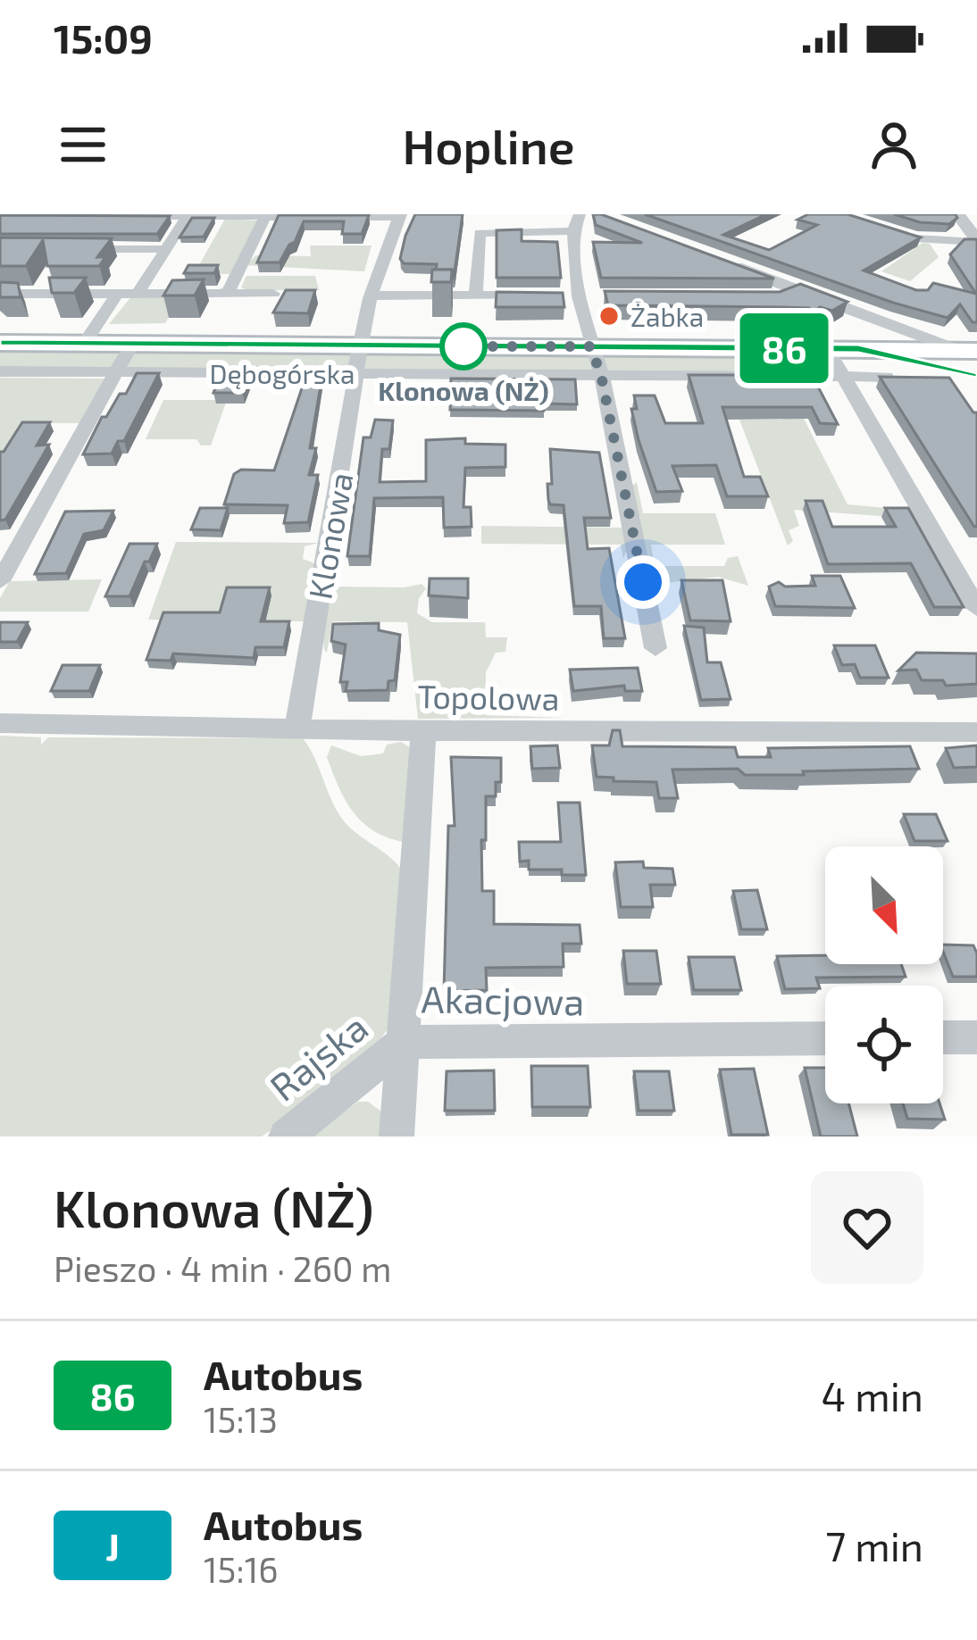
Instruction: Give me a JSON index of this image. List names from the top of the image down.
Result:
{
  "streets": {
    "main road": ["Dębogórska"],
    "street": [
      "Klonowa",
      "Topolowa",
      "Akacjowa",
      "Rajska"
    ]
  },
  "crossings": [
    ["Dębogórska", "Klonowa"],
    ["Klonowa", "Topolowa"],
    ["Topolowa", "Akacjowa"],
    ["Akacjowa", "Rajska"]
  ],
  "places": ["Żabka", "Klonowa (NŻ)"],
  "lines": ["bus line 86"],
  "north": "bottom right",
  "page": {
    "status": "15:09",
    "header": "Hopline",
    "on_map": "86",
    "heading": ["Klonowa (NŻ)", "Pieszo · 4 min · 260 m"],
    "list": [
      {
        "mark": "86",
        "name": "Autobus",
        "note": "15:13",
        "value": "4 min"
      },
      {
        "mark": "J",
        "name": "Autobus",
        "note": "15:16",
        "value": "7 min"
      }
    ]
  }
}
